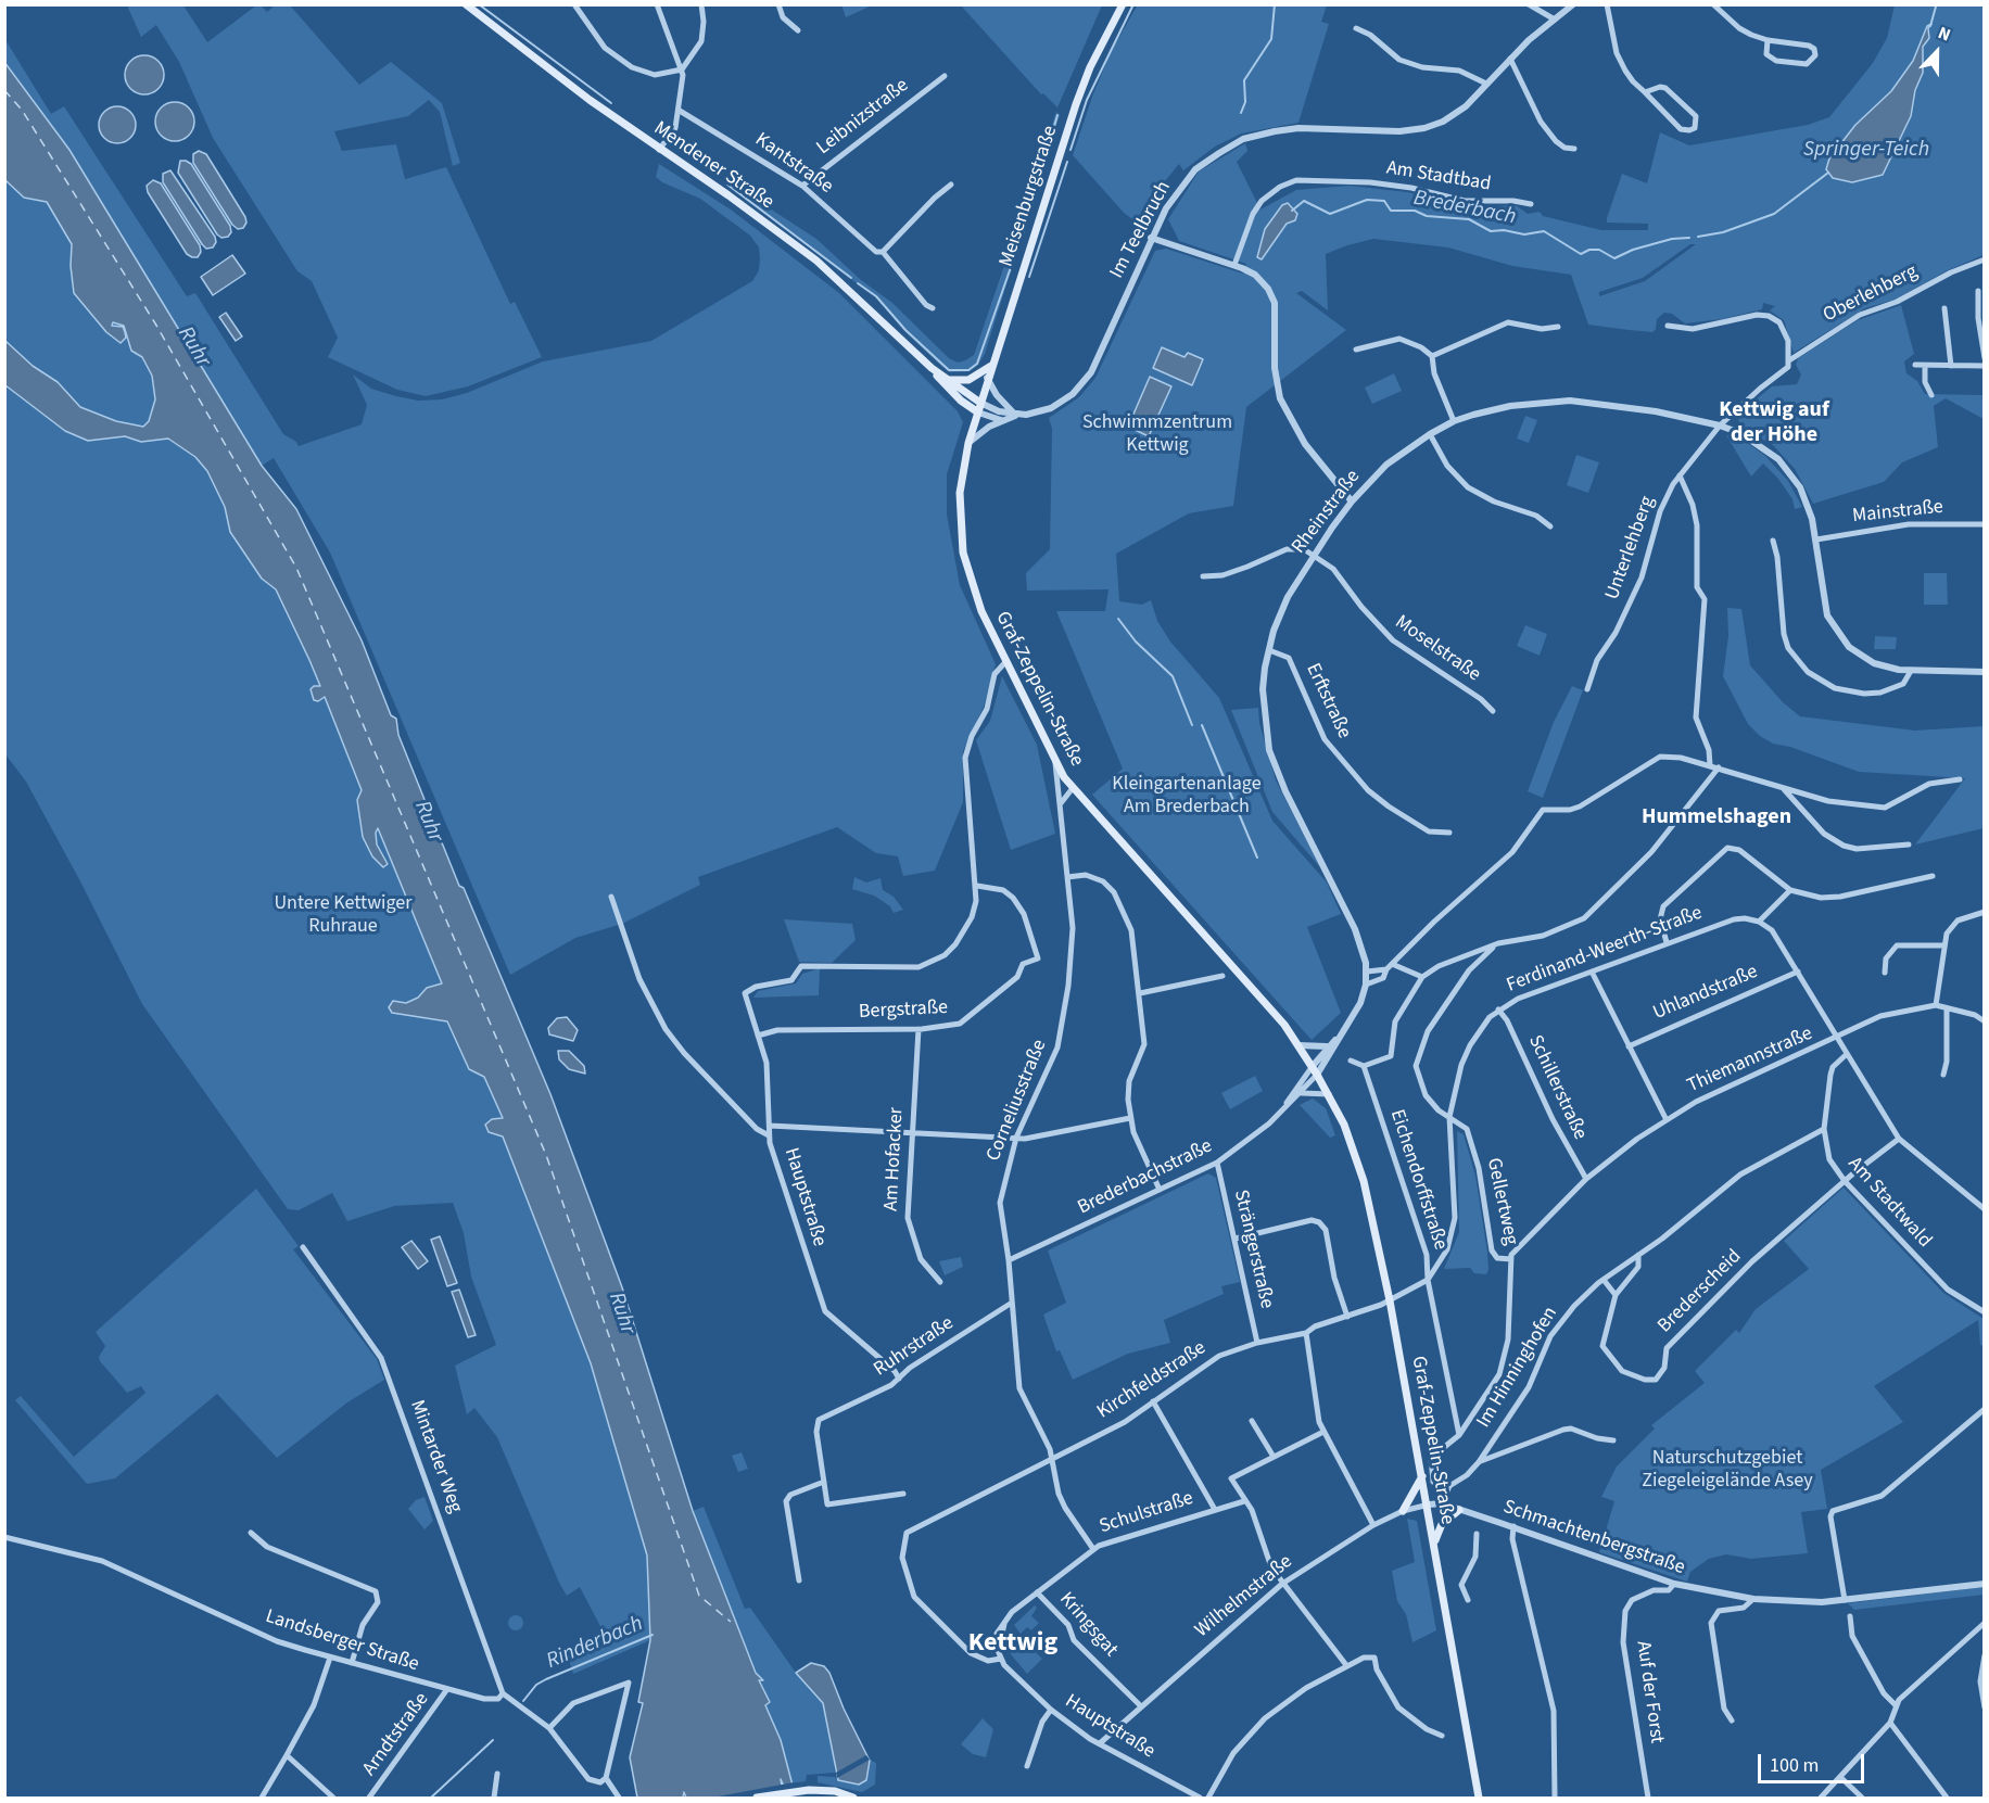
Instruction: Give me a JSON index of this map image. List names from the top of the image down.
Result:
{
  "streets": {
    "main road": ["Mendener Straße", "Meisenburgstraße", "Graf-Zeppelin-Straße"],
    "street": [
      "Leibnizstraße",
      "Kantstraße",
      "Am Stadtbad",
      "Im Teelbruch",
      "Oberlehberg",
      "Rheinstraße",
      "Mainstraße",
      "Unterlehberg",
      "Moselstraße",
      "Erftstraße",
      "Ferdinand-Weerth-Straße",
      "Uhlandstraße",
      "Bergstraße",
      "Thiemannstraße",
      "Schillerstraße",
      "Corneliusstraße",
      "Am Hofacker",
      "Brederbachstraße",
      "Eichendorffstraße",
      "Hauptstraße",
      "Gellertweg",
      "Am Stadtwald",
      "Strängerstraße",
      "Brederscheid",
      "Ruhrstraße",
      "Im Hinninghofen",
      "Kirchfeldstraße",
      "Mintarder Weg",
      "Schulstraße",
      "Schmachtenbergstraße",
      "Wilhelmstraße",
      "Kringsgat",
      "Landsberger Straße",
      "Auf der Forst",
      "Arndtstraße"
    ]
  },
  "crossings": [
    ["Leibnizstraße", "Kantstraße"],
    ["Mendener Straße", "Meisenburgstraße"],
    ["Mendener Straße", "Im Teelbruch"],
    ["Mendener Straße", "Graf-Zeppelin-Straße"],
    ["Meisenburgstraße", "Im Teelbruch"],
    ["Meisenburgstraße", "Graf-Zeppelin-Straße"],
    ["Im Teelbruch", "Graf-Zeppelin-Straße"],
    ["Rheinstraße", "Mainstraße"],
    ["Rheinstraße", "Unterlehberg"],
    ["Rheinstraße", "Moselstraße"],
    ["Rheinstraße", "Graf-Zeppelin-Straße"],
    ["Rheinstraße", "Erftstraße"],
    ["Rheinstraße", "Brederbachstraße"],
    ["Graf-Zeppelin-Straße", "Ferdinand-Weerth-Straße"],
    ["Graf-Zeppelin-Straße", "Corneliusstraße"],
    ["Graf-Zeppelin-Straße", "Brederbachstraße"],
    ["Graf-Zeppelin-Straße", "Kirchfeldstraße"],
    ["Graf-Zeppelin-Straße", "Schmachtenbergstraße"],
    ["Graf-Zeppelin-Straße", "Wilhelmstraße"],
    ["Ferdinand-Weerth-Straße", "Schillerstraße"],
    ["Ferdinand-Weerth-Straße", "Eichendorffstraße"],
    ["Ferdinand-Weerth-Straße", "Gellertweg"],
    ["Ferdinand-Weerth-Straße", "Kirchfeldstraße"],
    ["Bergstraße", "Am Hofacker"],
    ["Bergstraße", "Hauptstraße"],
    ["Thiemannstraße", "Schillerstraße"],
    ["Thiemannstraße", "Gellertweg"],
    ["Corneliusstraße", "Brederbachstraße"],
    ["Corneliusstraße", "Ruhrstraße"],
    ["Corneliusstraße", "Kirchfeldstraße"],
    ["Corneliusstraße", "Schulstraße"],
    ["Brederbachstraße", "Strängerstraße"],
    ["Eichendorffstraße", "Gellertweg"],
    ["Hauptstraße", "Ruhrstraße"],
    ["Hauptstraße", "Kirchfeldstraße"],
    ["Hauptstraße", "Schulstraße"],
    ["Hauptstraße", "Wilhelmstraße"],
    ["Gellertweg", "Im Hinninghofen"],
    ["Am Stadtwald", "Brederscheid"],
    ["Am Stadtwald", "Im Hinninghofen"],
    ["Strängerstraße", "Kirchfeldstraße"],
    ["Brederscheid", "Im Hinninghofen"],
    ["Kirchfeldstraße", "Schulstraße"],
    ["Mintarder Weg", "Landsberger Straße"],
    ["Schulstraße", "Kringsgat"],
    ["Schmachtenbergstraße", "Wilhelmstraße"],
    ["Schmachtenbergstraße", "Auf der Forst"],
    ["Wilhelmstraße", "Kringsgat"],
    ["Landsberger Straße", "Arndtstraße"]
  ],
  "districts": ["Kettwig auf der Höhe", "Hummelshagen", "Kettwig"],
  "water": [
    "Springer-Teich",
    "Brederbach",
    "Ruhr",
    "Rinderbach"
  ],
  "parks": [
    "Schwimmzentrum Kettwig",
    "Kleingartenanlage Am Brederbach",
    "Untere Kettwiger Ruhraue",
    "Naturschutzgebiet Ziegeleigelände Asey"
  ],
  "scale_bar": "100 m",
  "north": "top"
}
